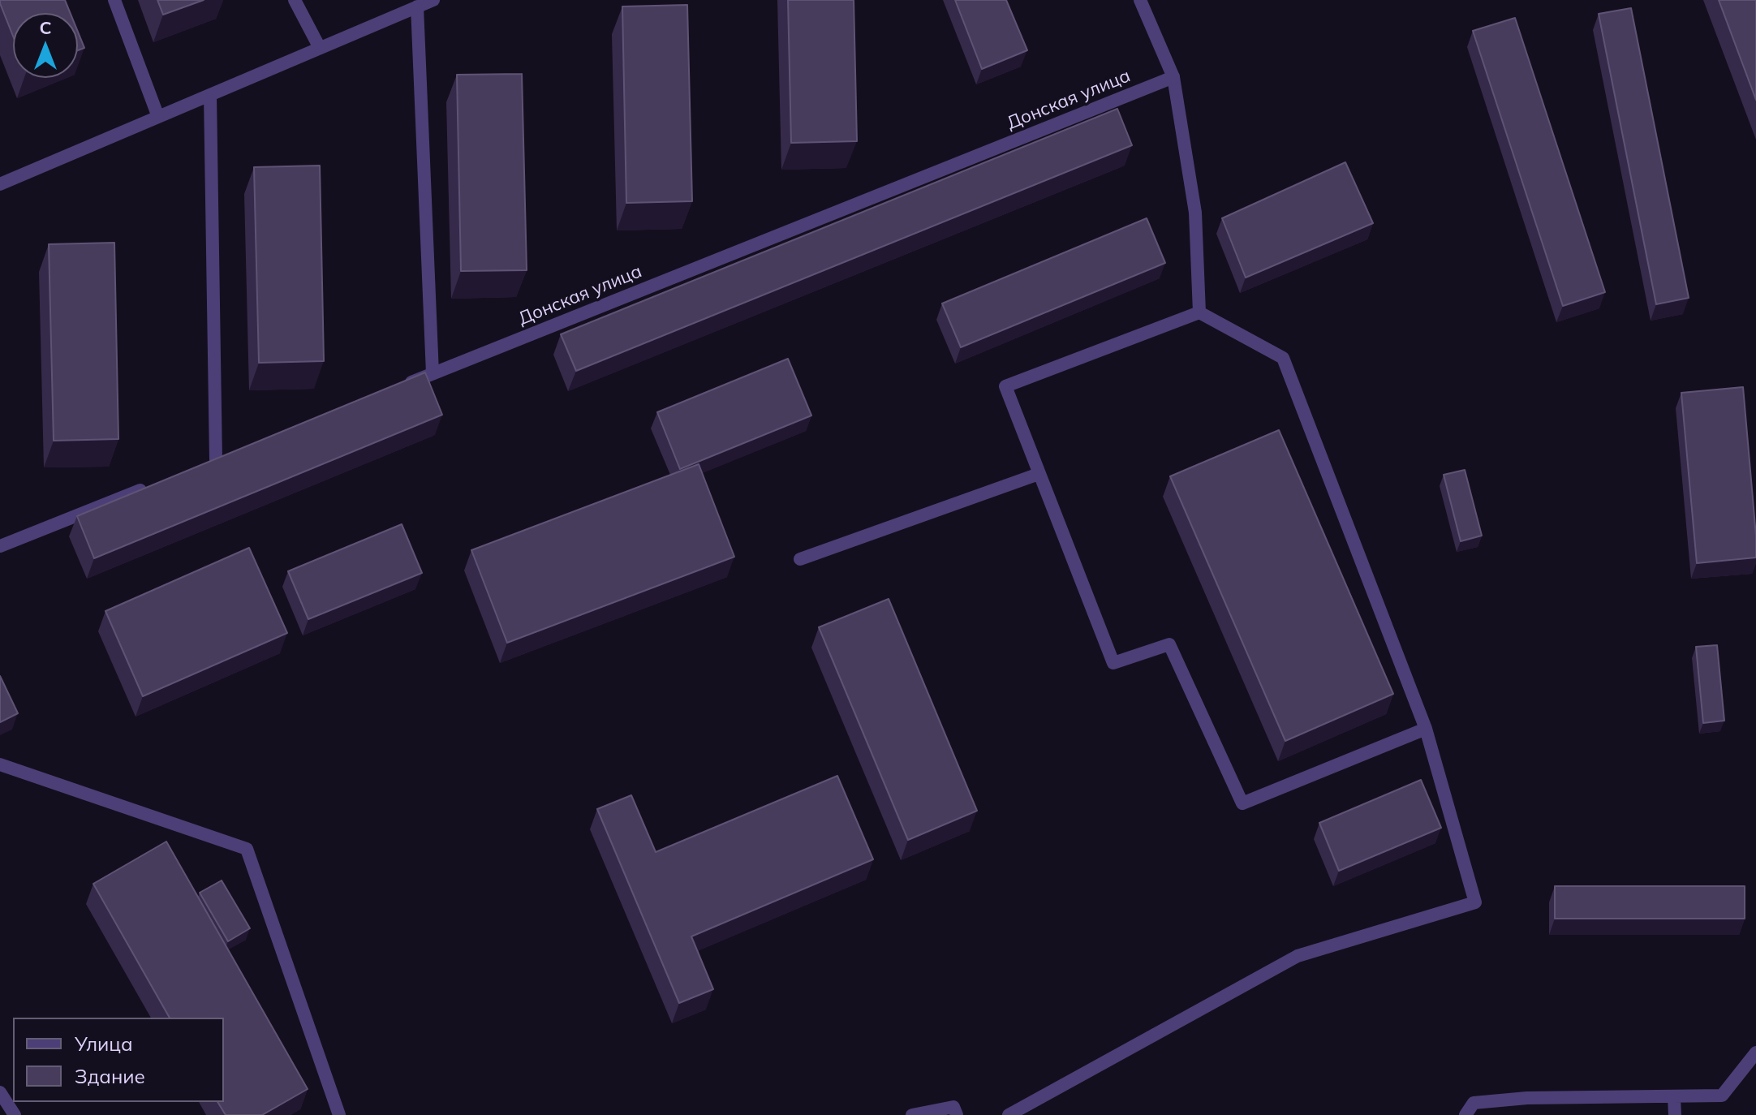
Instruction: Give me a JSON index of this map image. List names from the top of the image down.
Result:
{
  "streets": {
    "street": ["Донская улица"]
  },
  "legend": ["Улица", "Здание"],
  "north": "top"
}
